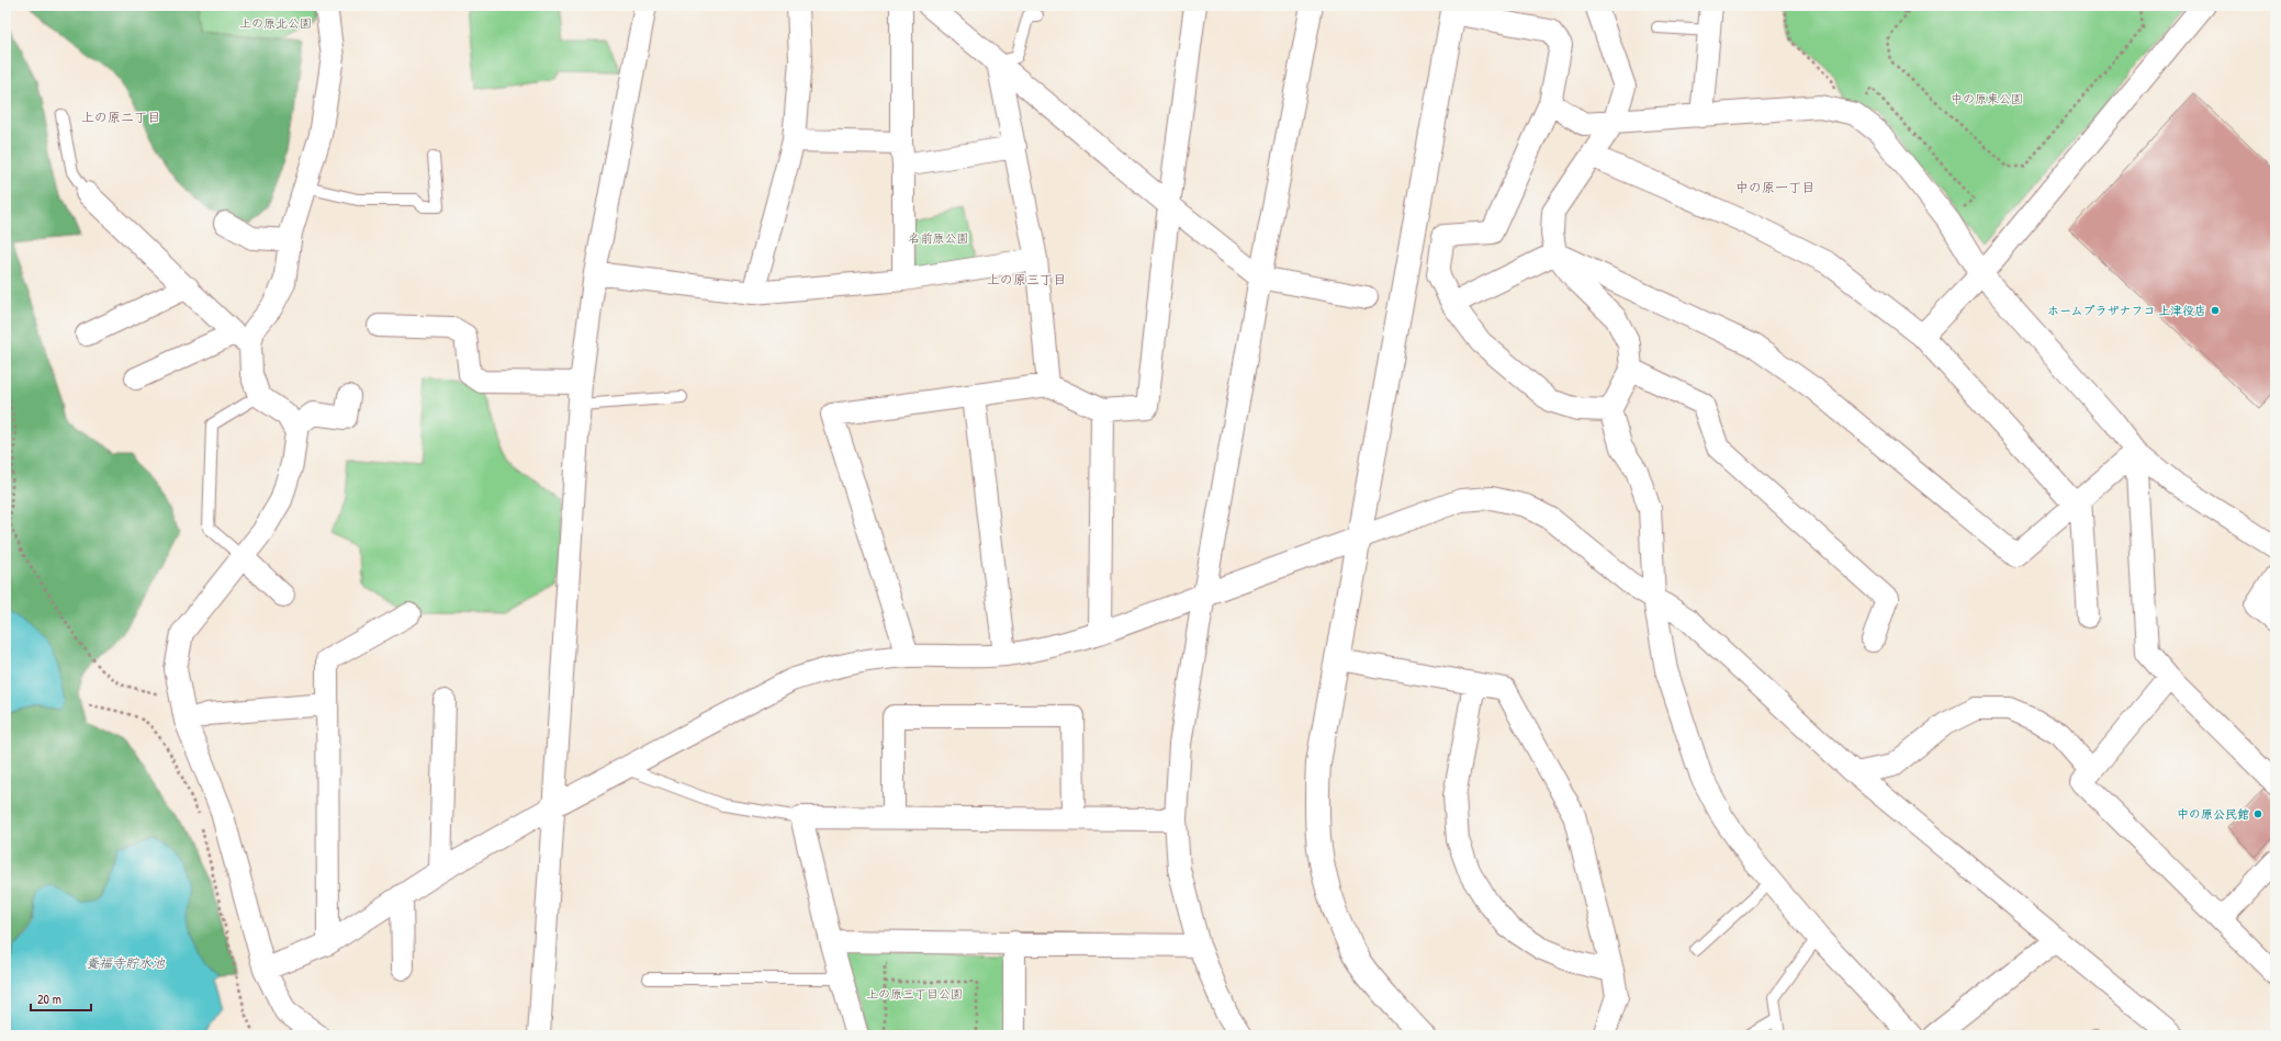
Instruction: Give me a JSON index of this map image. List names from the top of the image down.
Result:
{
  "districts": ["上の原二丁目", "中の原一丁目", "上の原三丁目"],
  "water": ["養福寺貯水池"],
  "parks": [
    "上の原北公園",
    "中の原東公園",
    "名前原公園",
    "上の原三丁目公園"
  ],
  "places": ["ホームプラザナフコ 上津役店", "中の原公民館"],
  "scale_bar": "20 m"
}
